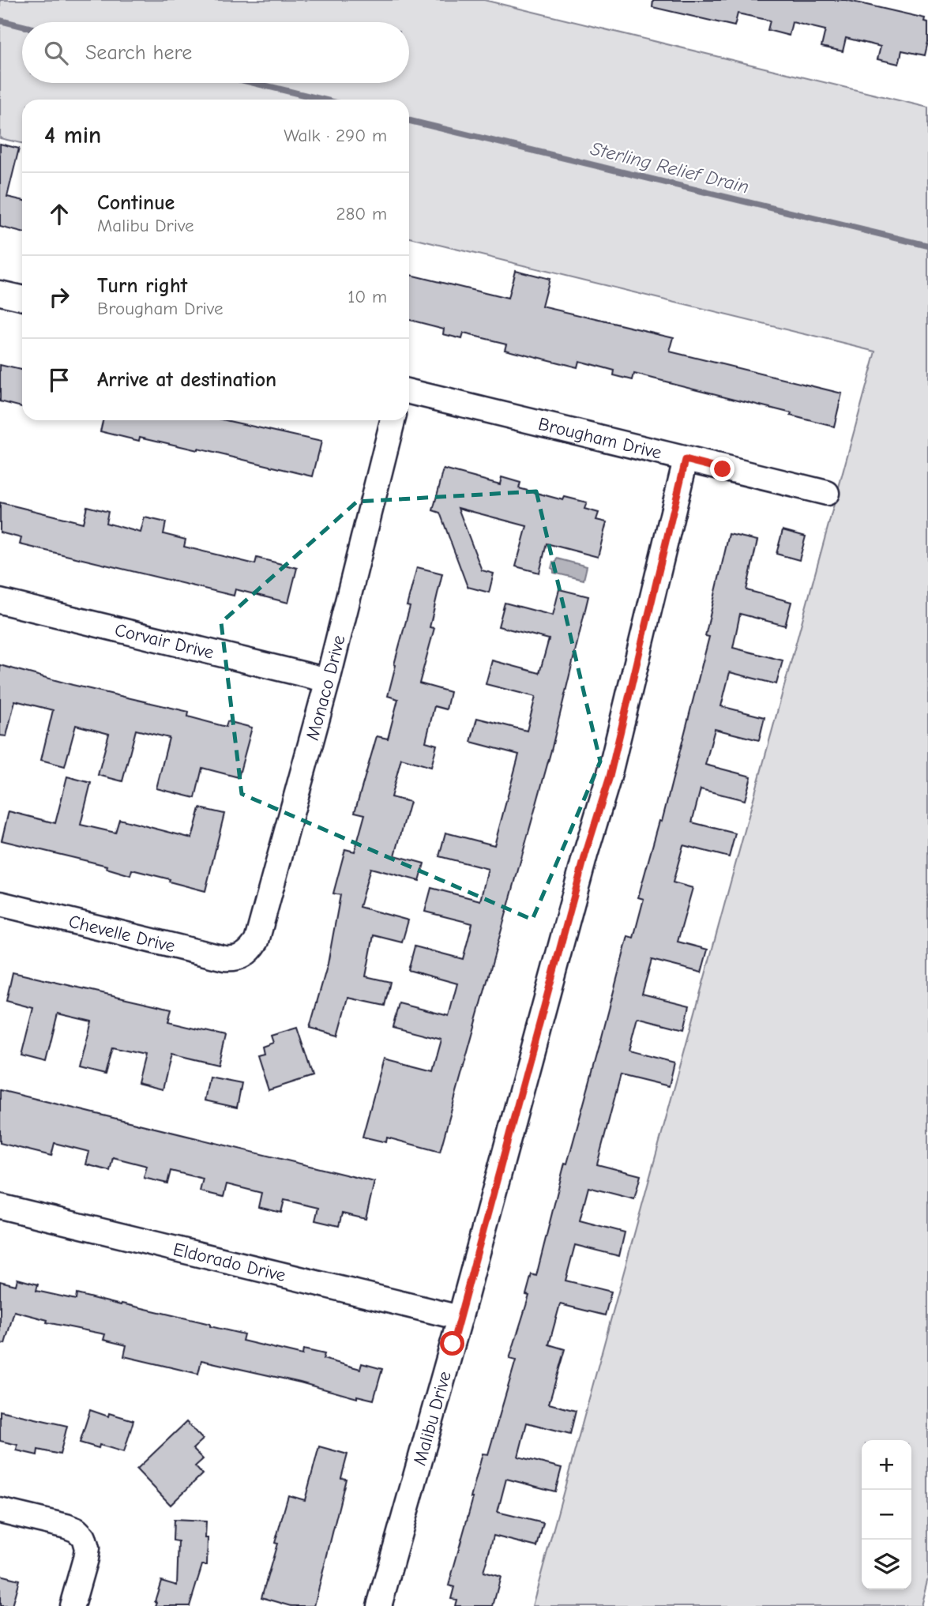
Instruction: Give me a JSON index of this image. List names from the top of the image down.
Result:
{
  "streets": {
    "street": [
      "Brougham Drive",
      "Corvair Drive",
      "Monaco Drive",
      "Chevelle Drive",
      "Eldorado Drive",
      "Malibu Drive"
    ]
  },
  "crossings": [
    ["Brougham Drive", "Malibu Drive"],
    ["Corvair Drive", "Monaco Drive"],
    ["Monaco Drive", "Chevelle Drive"],
    ["Eldorado Drive", "Malibu Drive"]
  ],
  "water": ["Sterling Relief Drain"],
  "page": {
    "search": "Search here",
    "heading": ["4 min", "Walk · 290 m"],
    "list": [
      ["Continue", "Malibu Drive", "280 m"],
      ["Turn right", "Brougham Drive", "10 m"],
      "Arrive at destination"
    ],
    "map_buttons": ["+", "−"]
  }
}
